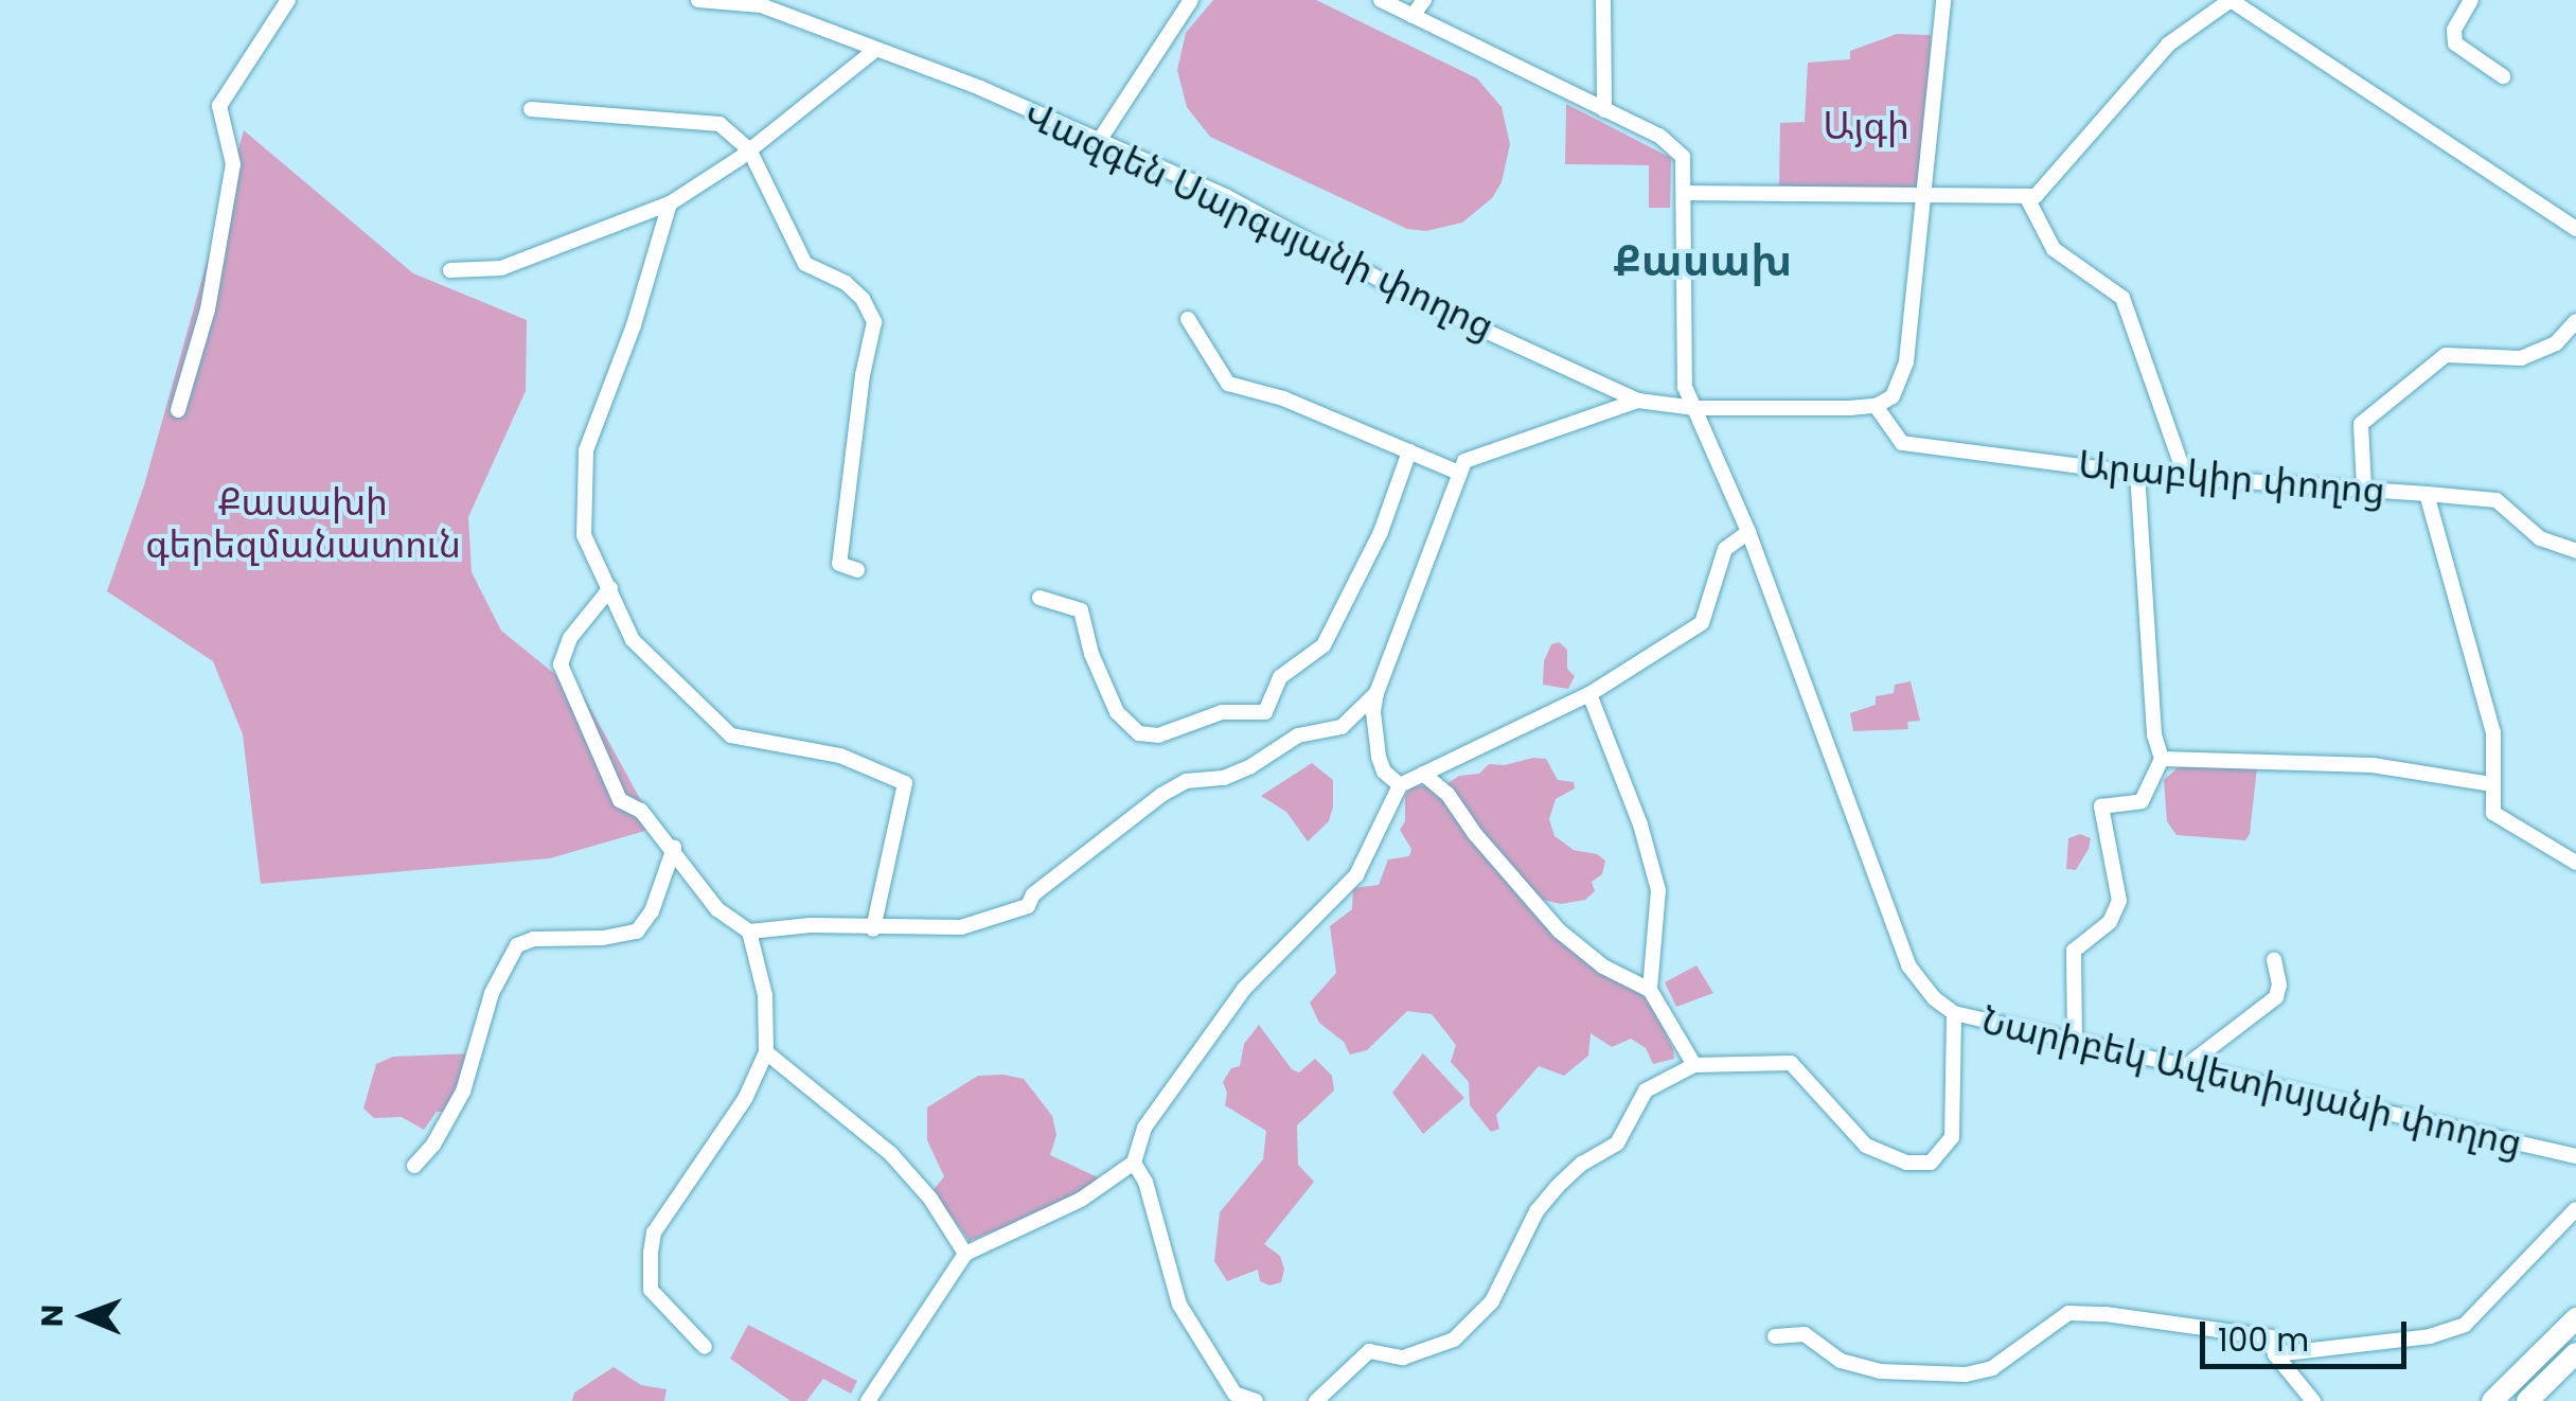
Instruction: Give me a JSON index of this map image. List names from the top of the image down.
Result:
{
  "streets": {
    "street": ["Վազգեն Սարգսյանի փողոց", "Արաբկիր փողոց", "Նարիբեկ Ավետիսյանի փողոց"]
  },
  "crossings": [
    ["Վազգեն Սարգսյանի փողոց", "Նարիբեկ Ավետիսյանի փողոց"]
  ],
  "districts": ["Քասախ"],
  "parks": ["Այգի", "Քասախի գերեզմանատուն"],
  "scale_bar": "100 m",
  "north": "left"
}
